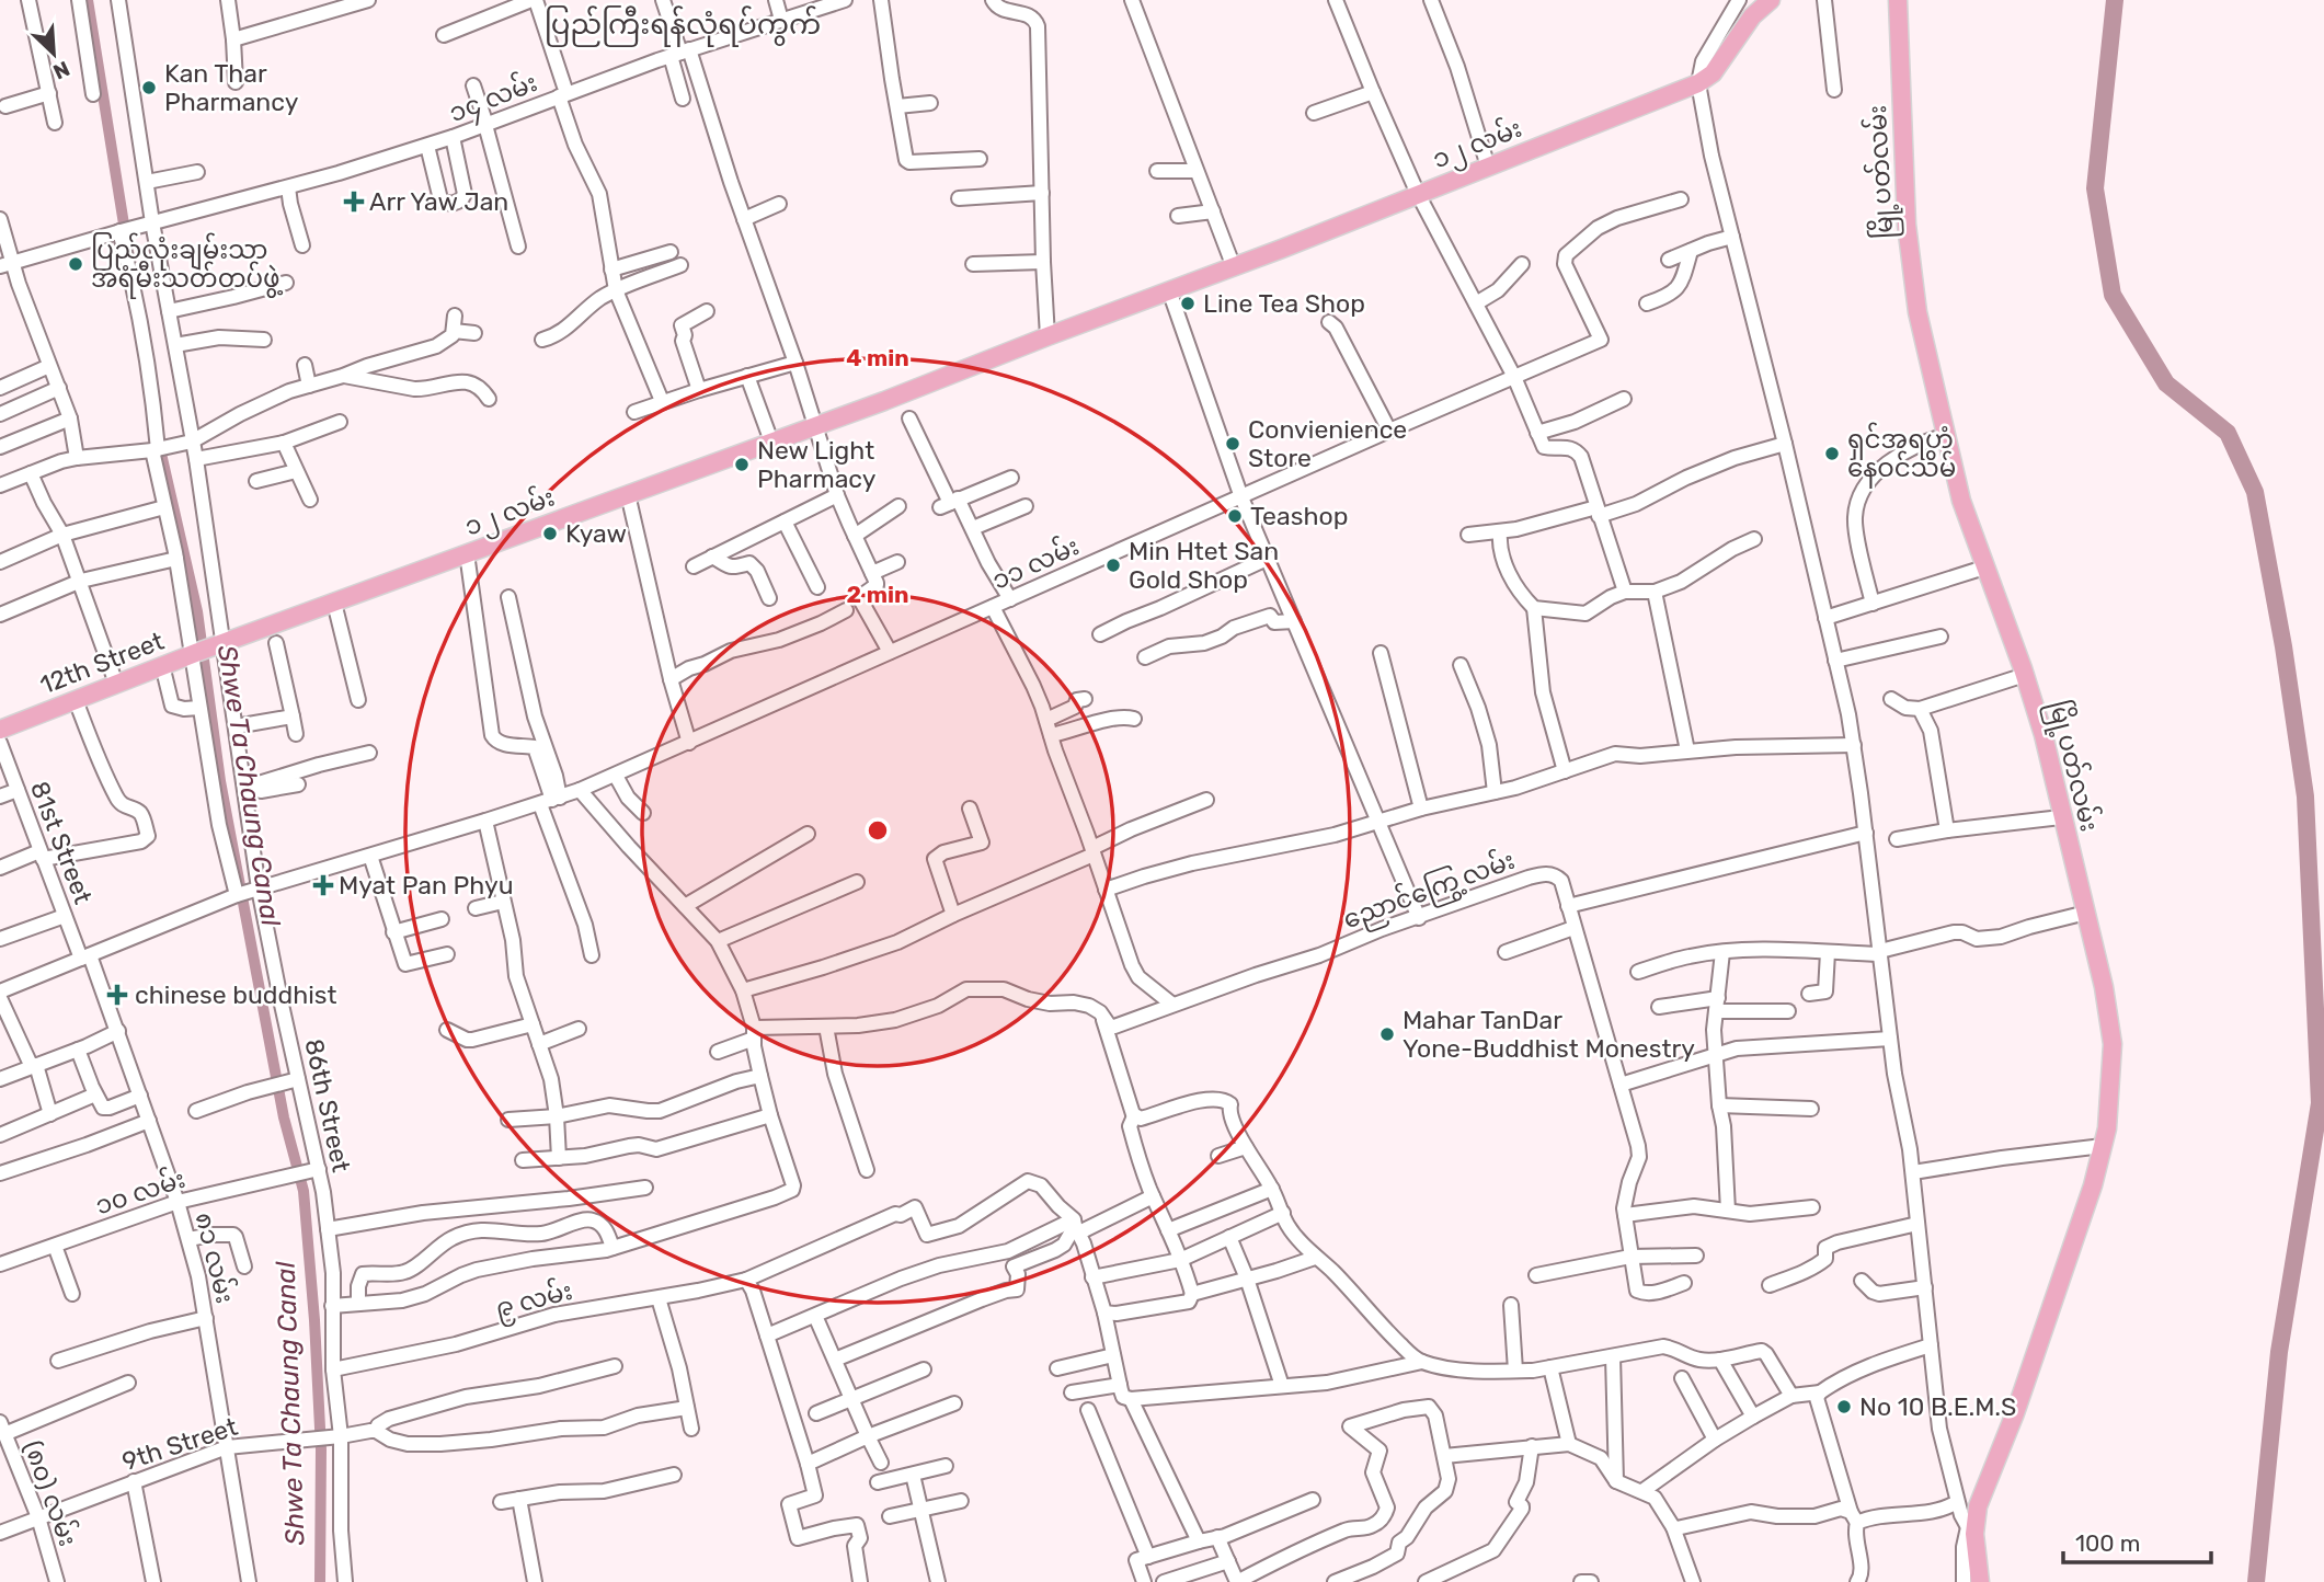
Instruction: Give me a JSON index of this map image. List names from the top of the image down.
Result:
{
  "streets": {
    "main road": ["၁၂ လမ်း", "မြို့ပတ်လမ်း", "12th Street"],
    "street": [
      "၁၄ လမ်း",
      "၁၁ လမ်း",
      "81st Street",
      "ညောင်ကြွေ့လမ်း",
      "86th Street",
      "၁၀ လမ်း",
      "၈၁ လမ်း",
      "၉ လမ်း",
      "9th Street",
      "(၈၀) လမ်း"
    ]
  },
  "crossings": [
    ["၁၂ လမ်း", "12th Street"],
    ["၁၂ လမ်း", "86th Street"],
    ["၁၁ လမ်း", "86th Street"],
    ["12th Street", "86th Street"],
    ["81st Street", "၈၁ လမ်း"],
    ["86th Street", "၁၀ လမ်း"],
    ["86th Street", "၉ လမ်း"],
    ["86th Street", "9th Street"],
    ["၁၀ လမ်း", "၈၁ လမ်း"],
    ["၈၁ လမ်း", "9th Street"],
    ["9th Street", "(၈၀) လမ်း"]
  ],
  "districts": ["ပြည်ကြီးရန်လုံရပ်ကွက်"],
  "water": ["Shwe Ta Chaung Canal"],
  "places": {
    "other": [
      "Kan Thar Pharmancy",
      "ပြည်လုံးချမ်းသာ အရံမီးသတ်တပ်ဖွဲ့",
      "Line Tea Shop",
      "Convienience Store",
      "ရှင်အရဟံ နေဝင်သိမ်",
      "New Light Pharmacy",
      "Teashop",
      "Kyaw",
      "Min Htet San Gold Shop",
      "Mahar TanDar Yone-Buddhist Monestry",
      "No 10 B.E.M.S"
    ],
    "health": ["Arr Yaw Jan", "Myat Pan Phyu", "chinese buddhist"]
  },
  "scale_bar": "100 m",
  "north": "bottom right",
  "rings": ["4 min", "2 min"]
}
